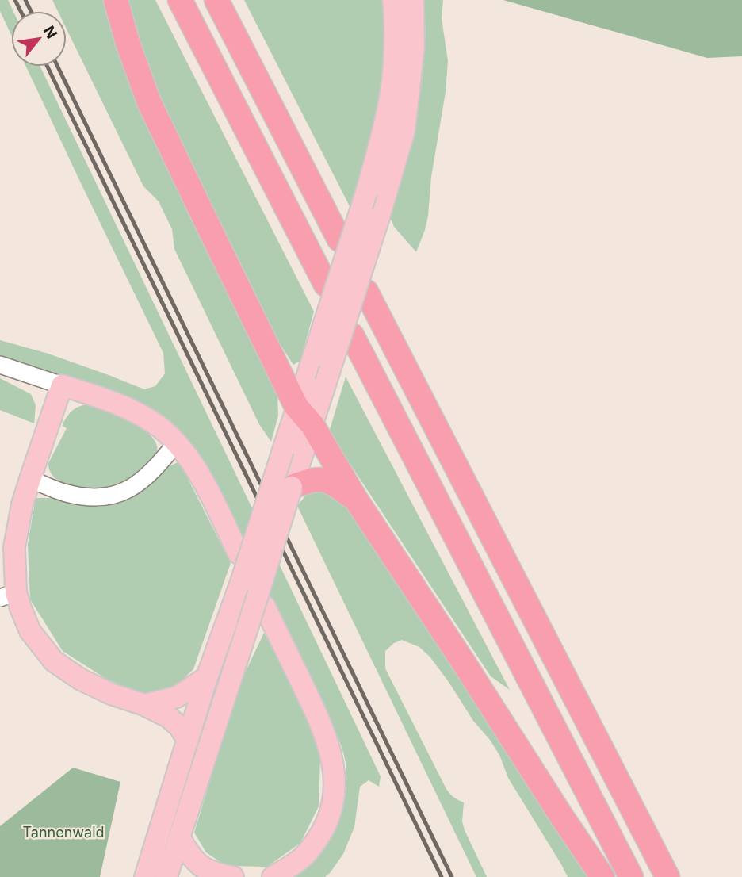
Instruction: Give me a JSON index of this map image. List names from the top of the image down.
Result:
{
  "parks": ["Tannenwald"],
  "north": "top right"
}
